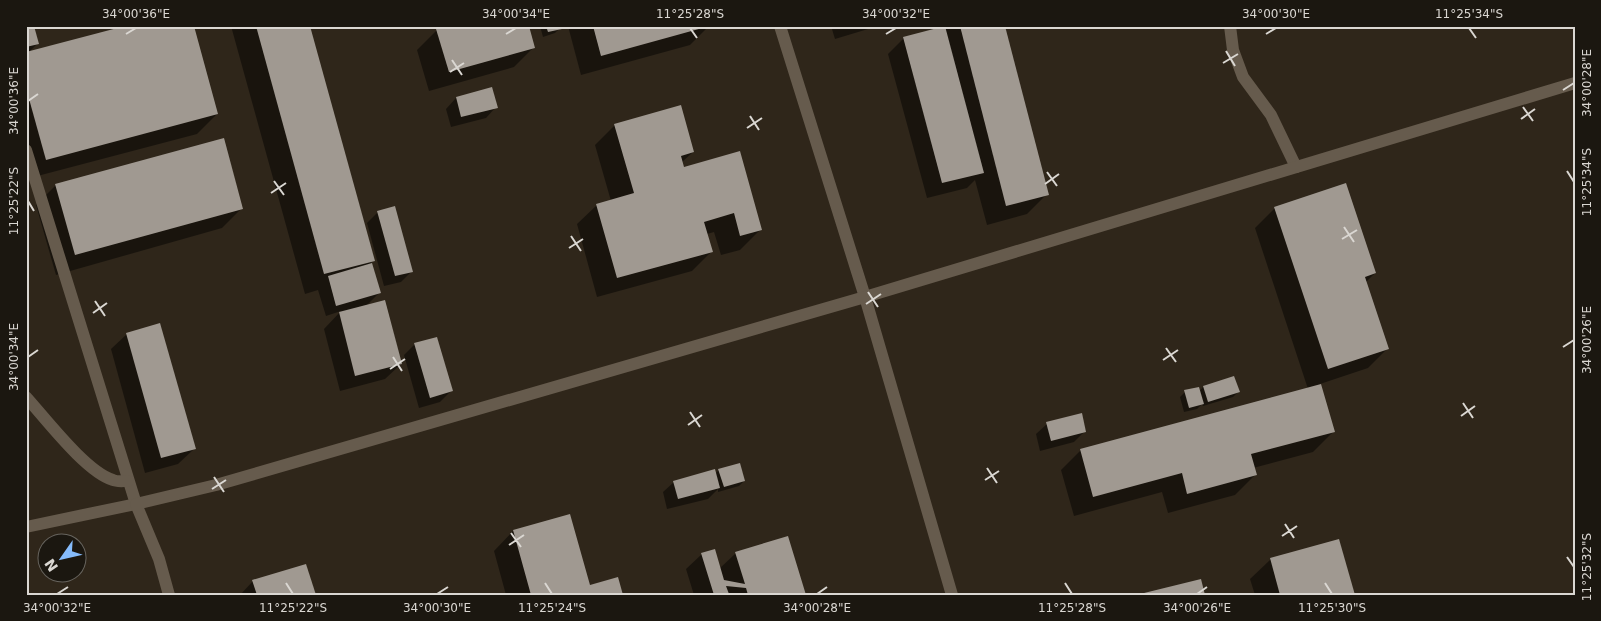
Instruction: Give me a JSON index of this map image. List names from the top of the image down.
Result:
{
  "north": "bottom left",
  "coordinates": [
    "34°00'36\"E",
    "34°00'34\"E",
    "11°25'28\"S",
    "34°00'32\"E",
    "34°00'30\"E",
    "11°25'34\"S",
    "34°00'28\"E",
    "11°25'22\"S",
    "34°00'26\"E",
    "11°25'32\"S",
    "11°25'24\"S",
    "11°25'30\"S"
  ]
}
